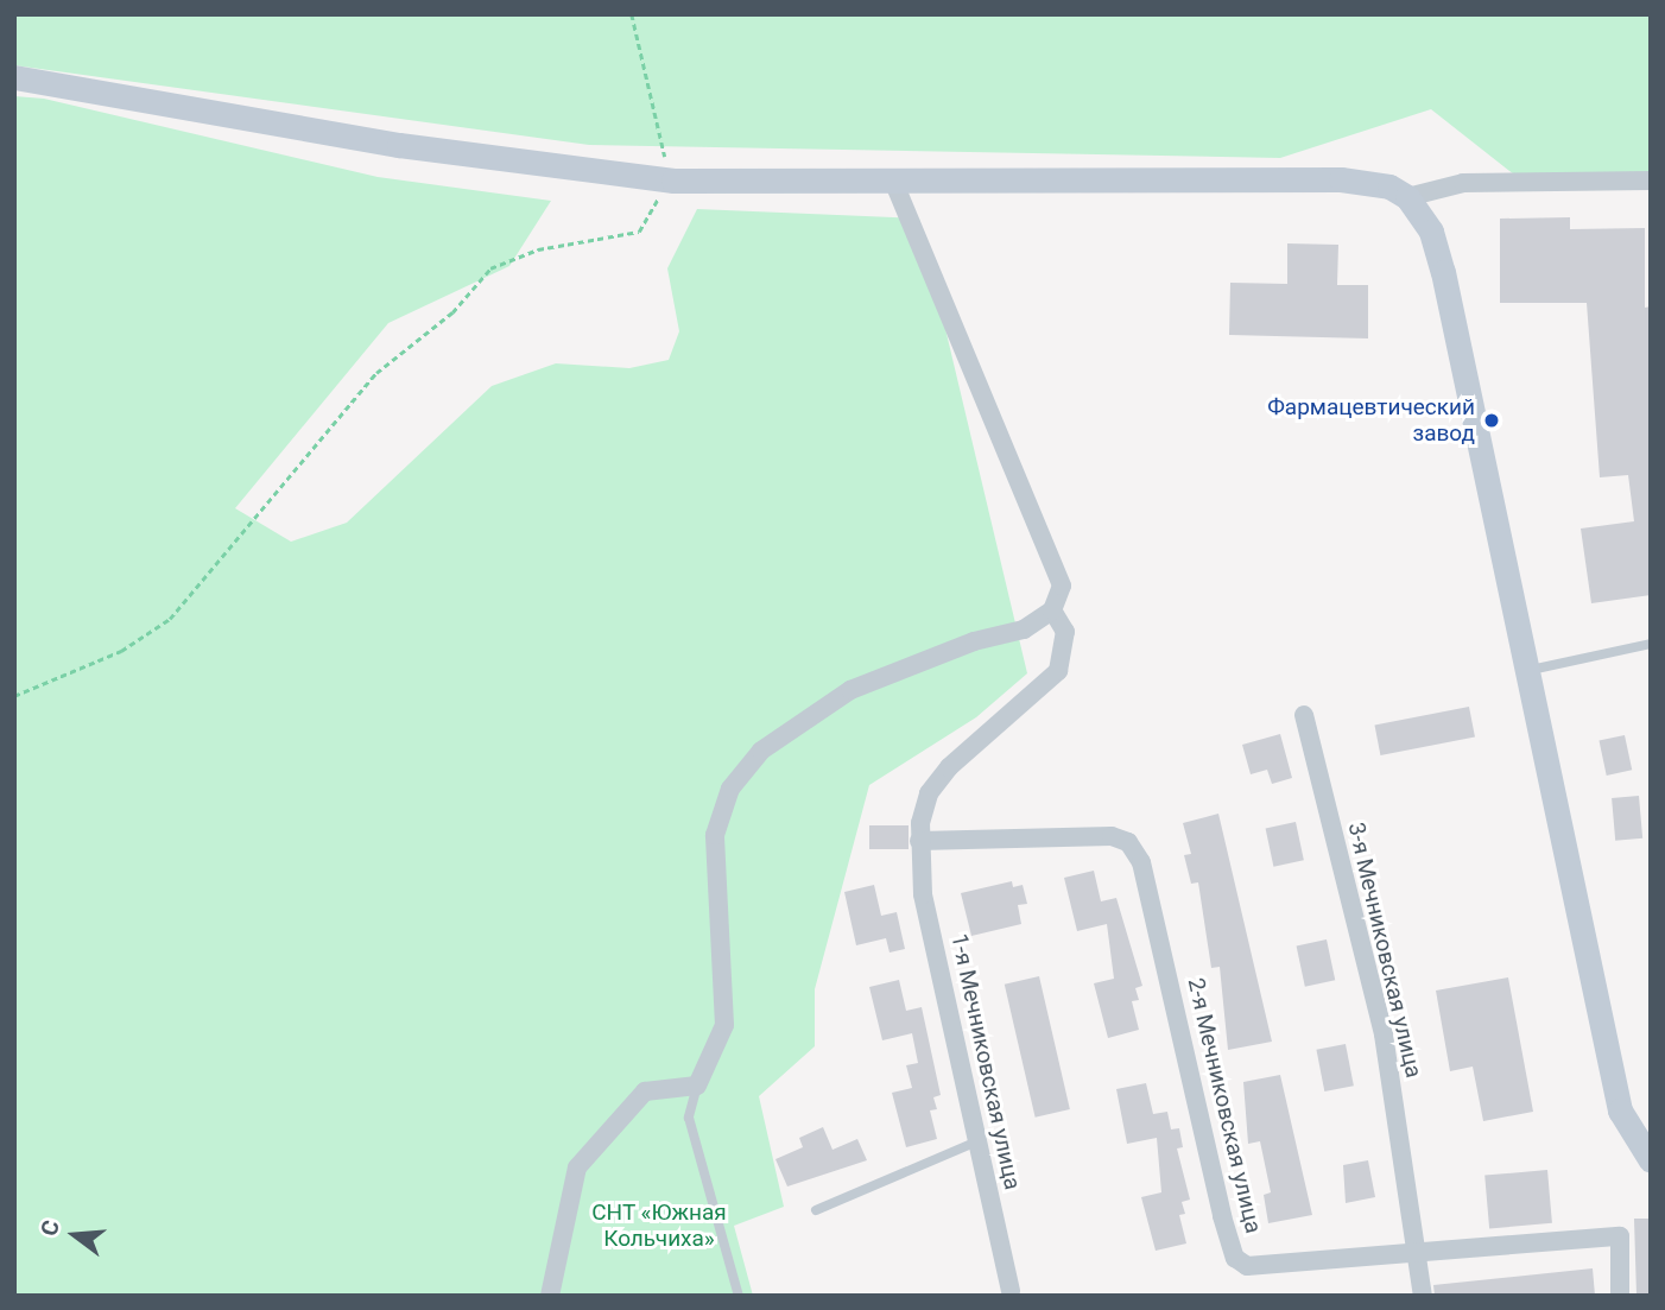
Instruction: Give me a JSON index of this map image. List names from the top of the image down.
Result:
{
  "streets": {
    "street": ["3-я Мечниковская улица", "1-я Мечниковская улица", "2-я Мечниковская улица"]
  },
  "crossings": [
    ["3-я Мечниковская улица", "2-я Мечниковская улица"],
    ["1-я Мечниковская улица", "2-я Мечниковская улица"]
  ],
  "parks": ["СНТ «Южная Кольчиха»"],
  "places": ["Фармацевтический завод"],
  "north": "left"
}
